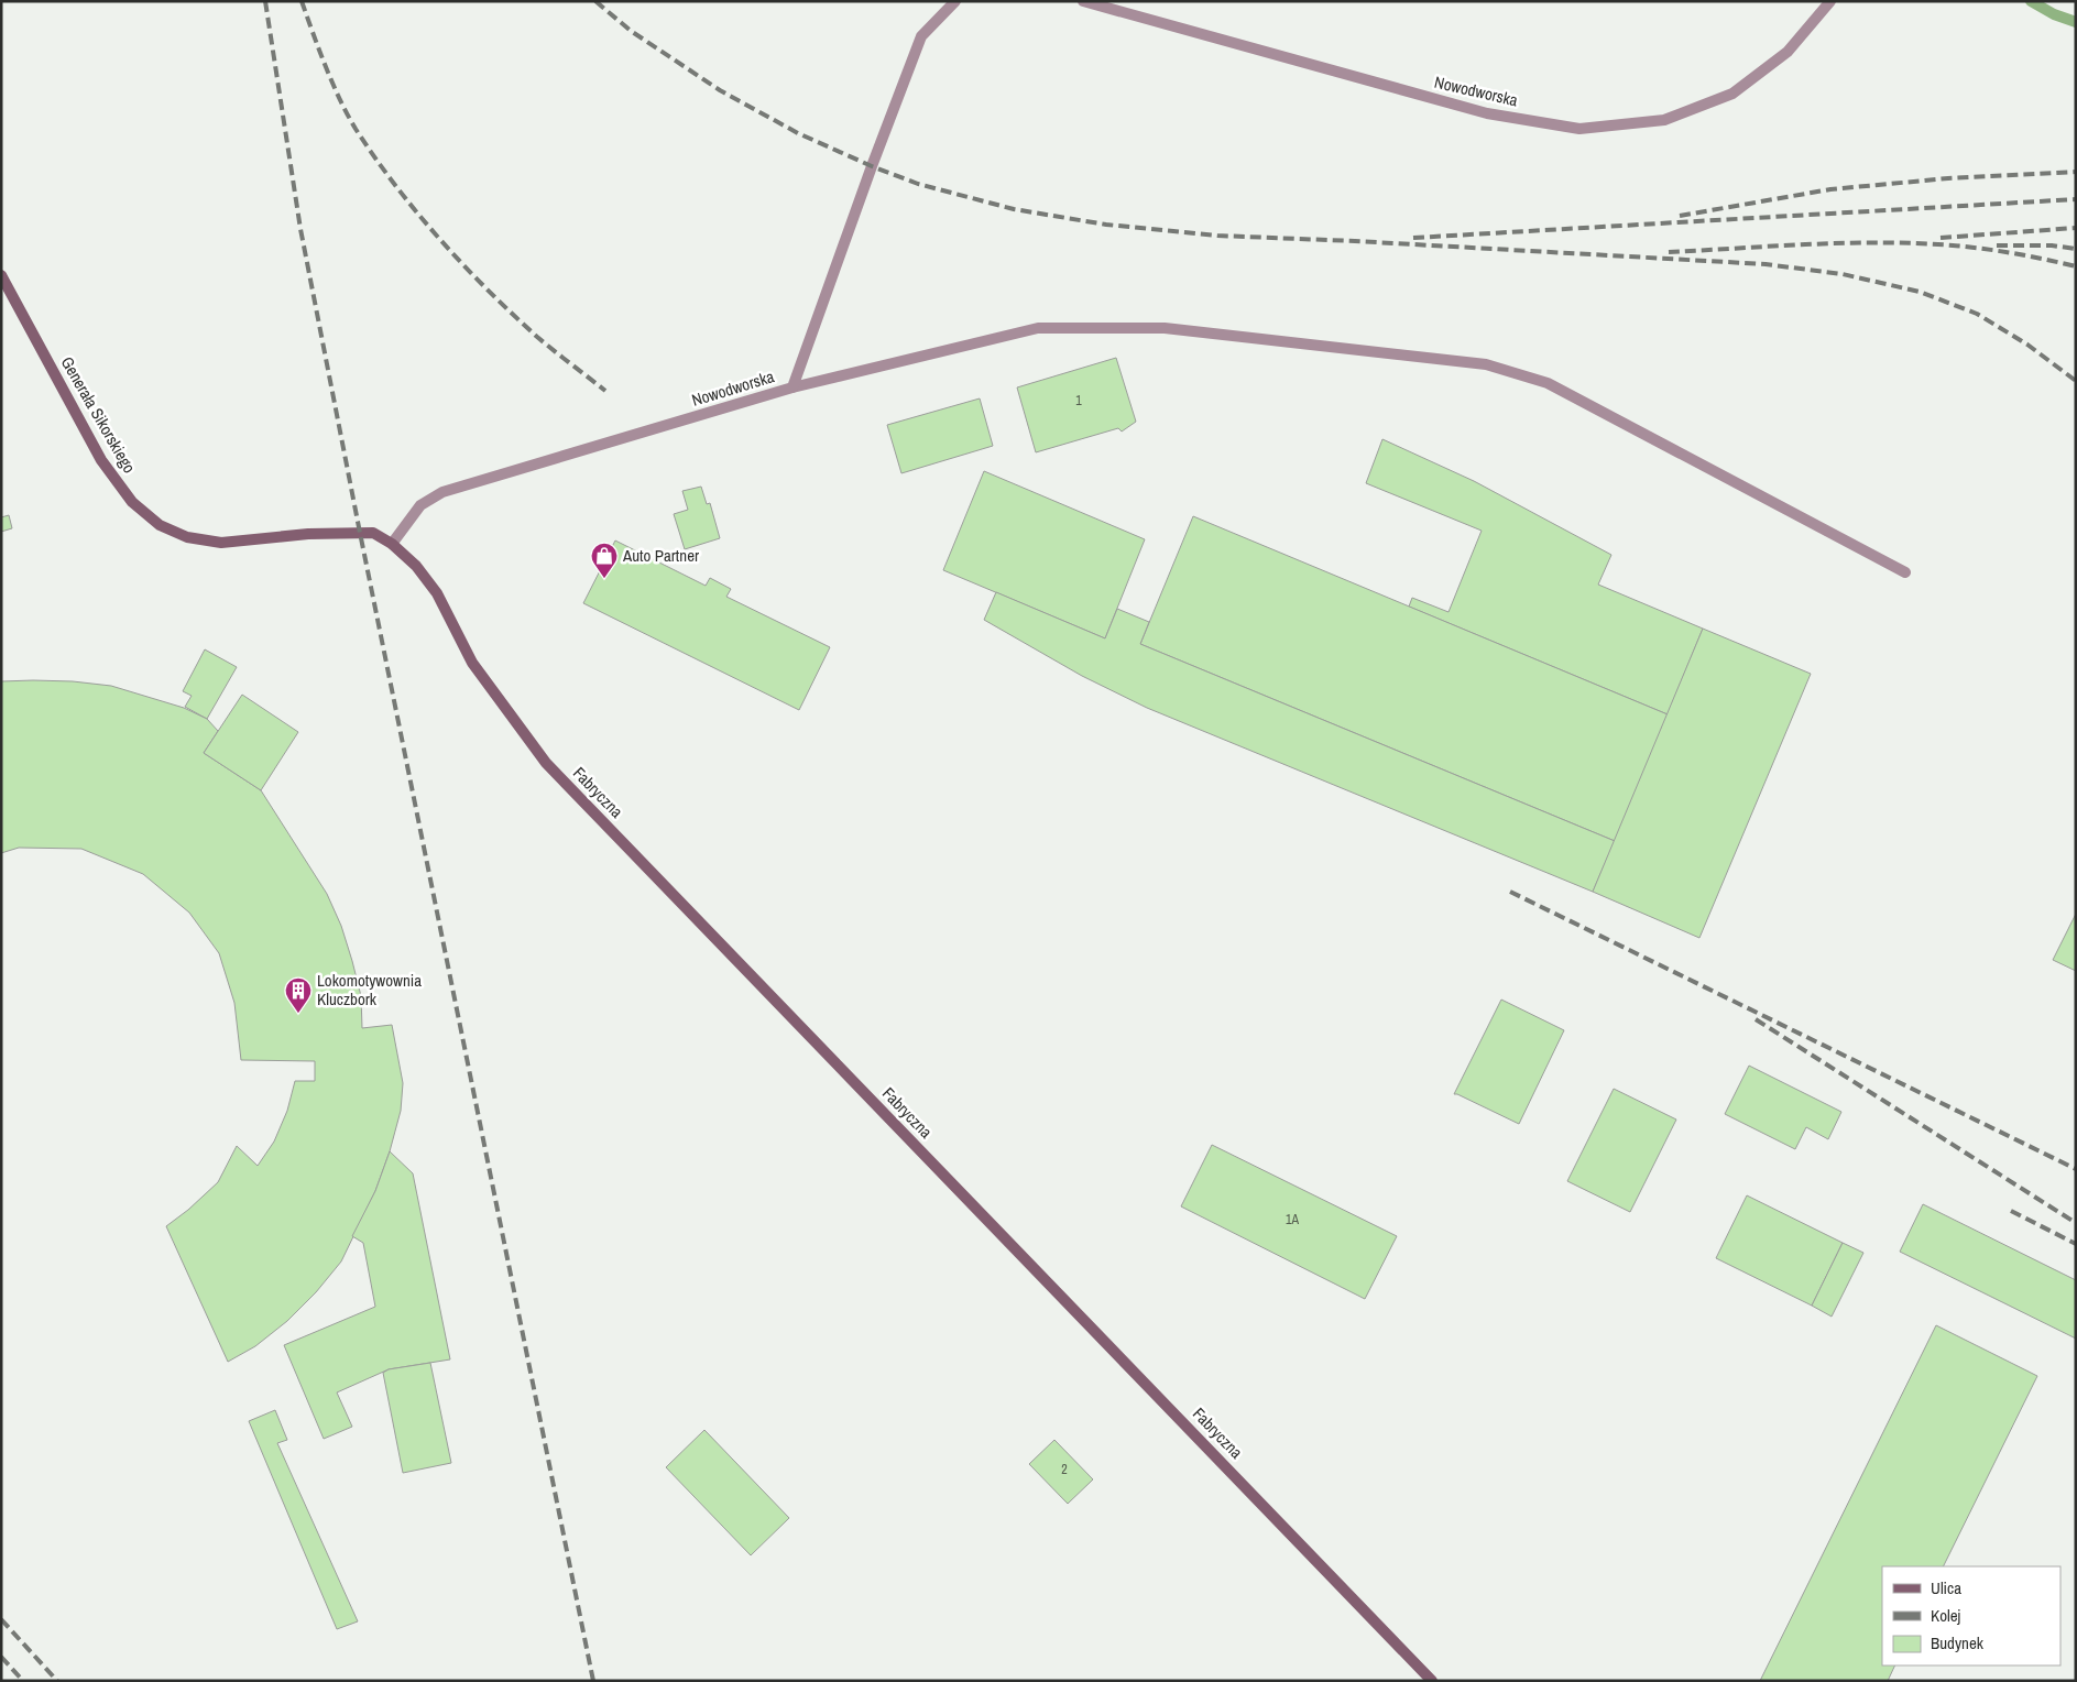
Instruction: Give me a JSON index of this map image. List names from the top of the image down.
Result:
{
  "streets": {
    "street": ["Nowodworska", "Generała Sikorskiego", "Fabryczna"]
  },
  "crossings": [
    ["Nowodworska", "Generała Sikorskiego"],
    ["Nowodworska", "Fabryczna"],
    ["Generała Sikorskiego", "Fabryczna"]
  ],
  "places": {
    "shop": ["Auto Partner"],
    "building": ["Lokomotywownia Kluczbork"]
  },
  "house_numbers": ["1", "1A", "2"],
  "legend": ["Ulica", "Kolej", "Budynek"]
}
